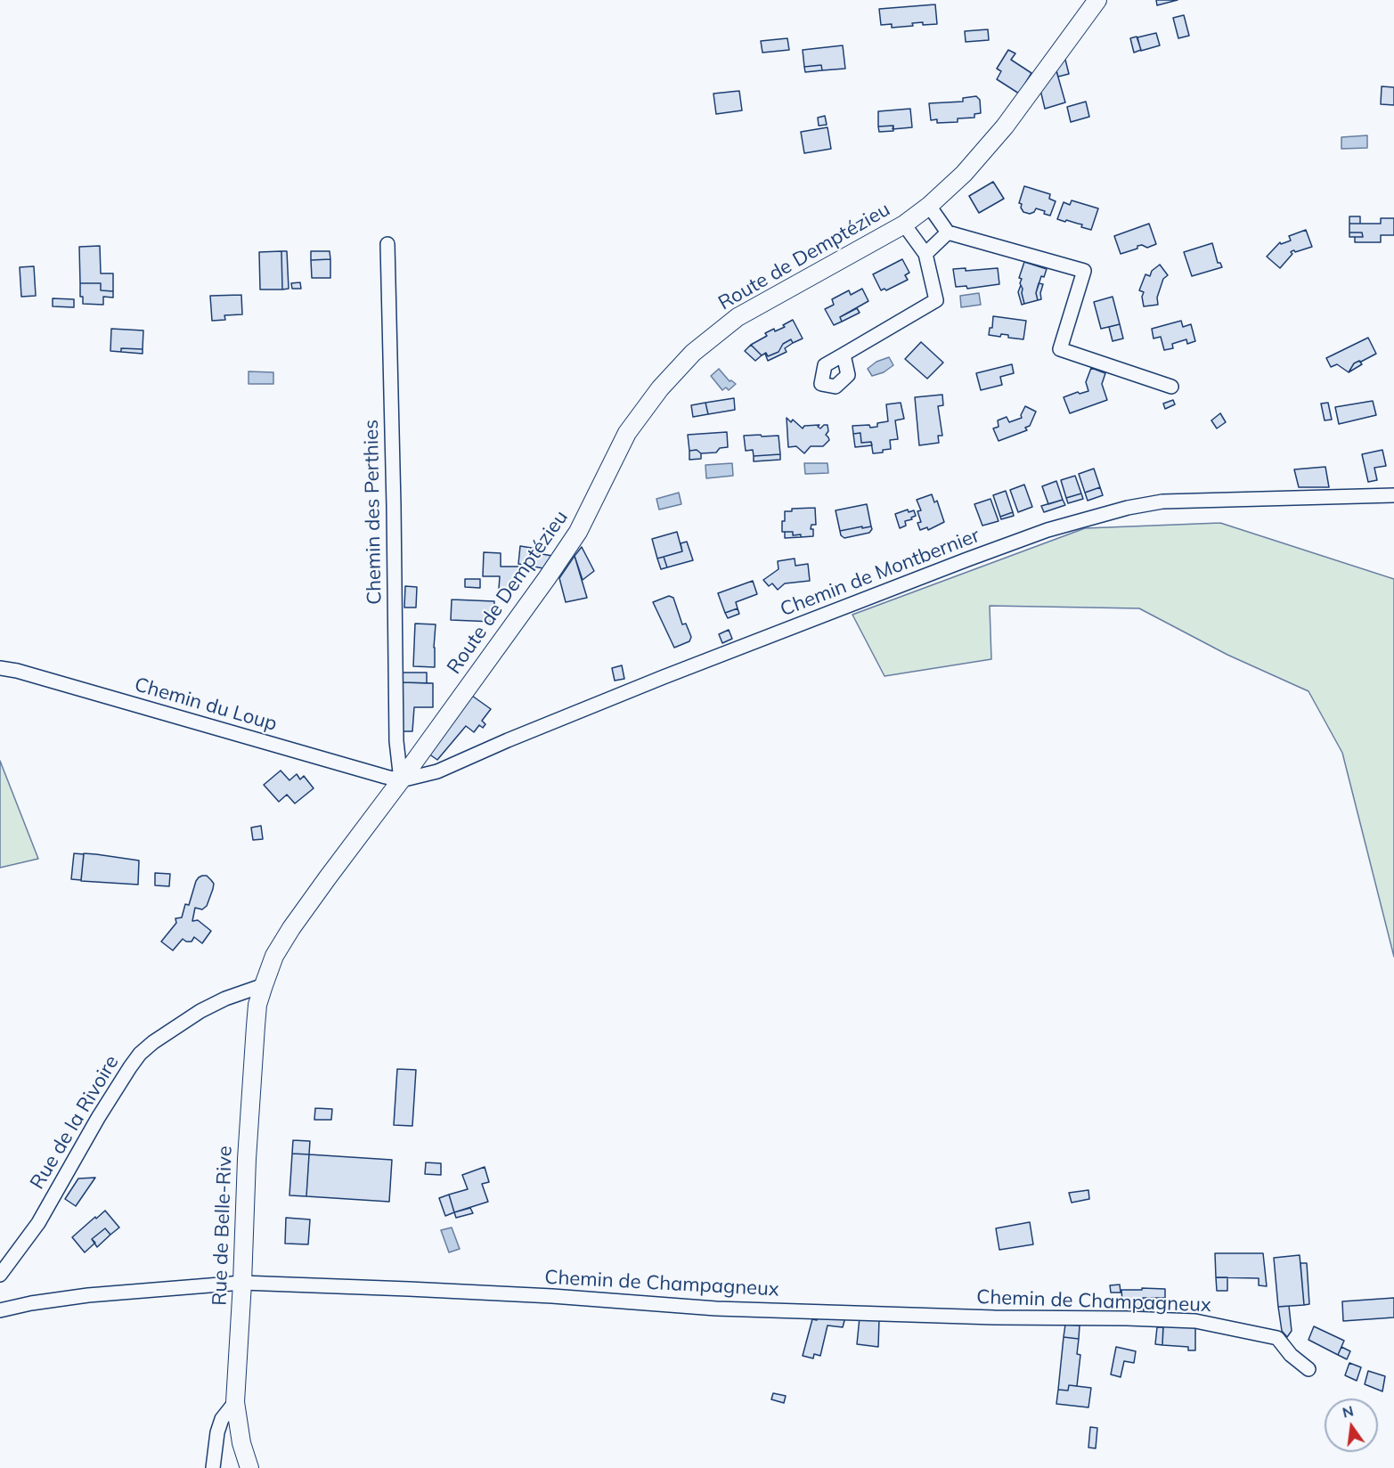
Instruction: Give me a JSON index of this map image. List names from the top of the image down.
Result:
{
  "streets": {
    "street": [
      "Route de Demptézieu",
      "Chemin des Perthies",
      "Chemin de Montbernier",
      "Chemin du Loup",
      "Rue de la Rivoire",
      "Rue de Belle-Rive",
      "Chemin de Champagneux"
    ]
  },
  "crossings": [
    ["Route de Demptézieu", "Chemin des Perthies"],
    ["Route de Demptézieu", "Chemin de Montbernier"],
    ["Route de Demptézieu", "Chemin du Loup"],
    ["Route de Demptézieu", "Rue de la Rivoire"],
    ["Route de Demptézieu", "Rue de Belle-Rive"],
    ["Chemin des Perthies", "Chemin de Montbernier"],
    ["Chemin des Perthies", "Chemin du Loup"],
    ["Chemin de Montbernier", "Chemin du Loup"],
    ["Rue de la Rivoire", "Rue de Belle-Rive"],
    ["Rue de Belle-Rive", "Chemin de Champagneux"]
  ],
  "north": "top"
}
